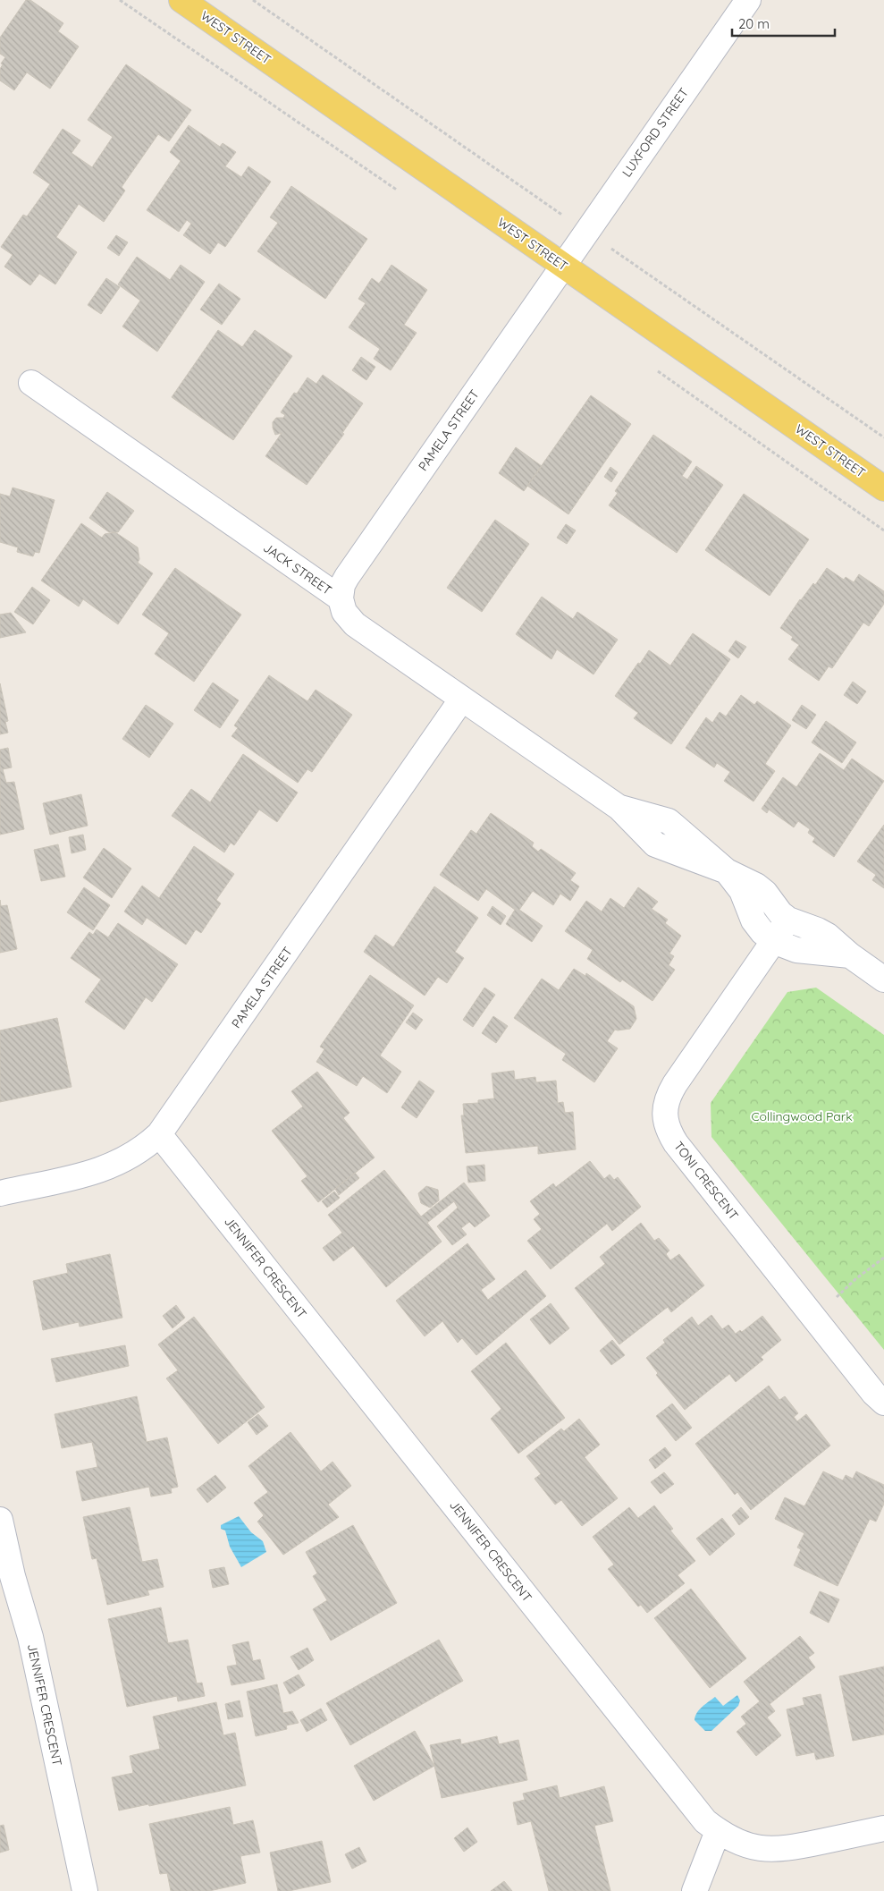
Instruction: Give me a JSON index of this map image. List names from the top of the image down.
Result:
{
  "streets": {
    "main road": ["WEST STREET"],
    "street": [
      "LUXFORD STREET",
      "PAMELA STREET",
      "JACK STREET",
      "TONI CRESCENT",
      "JENNIFER CRESCENT"
    ]
  },
  "crossings": [
    ["WEST STREET", "LUXFORD STREET"],
    ["WEST STREET", "PAMELA STREET"],
    ["LUXFORD STREET", "PAMELA STREET"],
    ["PAMELA STREET", "JACK STREET"],
    ["PAMELA STREET", "JENNIFER CRESCENT"],
    ["JACK STREET", "TONI CRESCENT"]
  ],
  "parks": ["Collingwood Park"],
  "scale_bar": "20 m"
}
